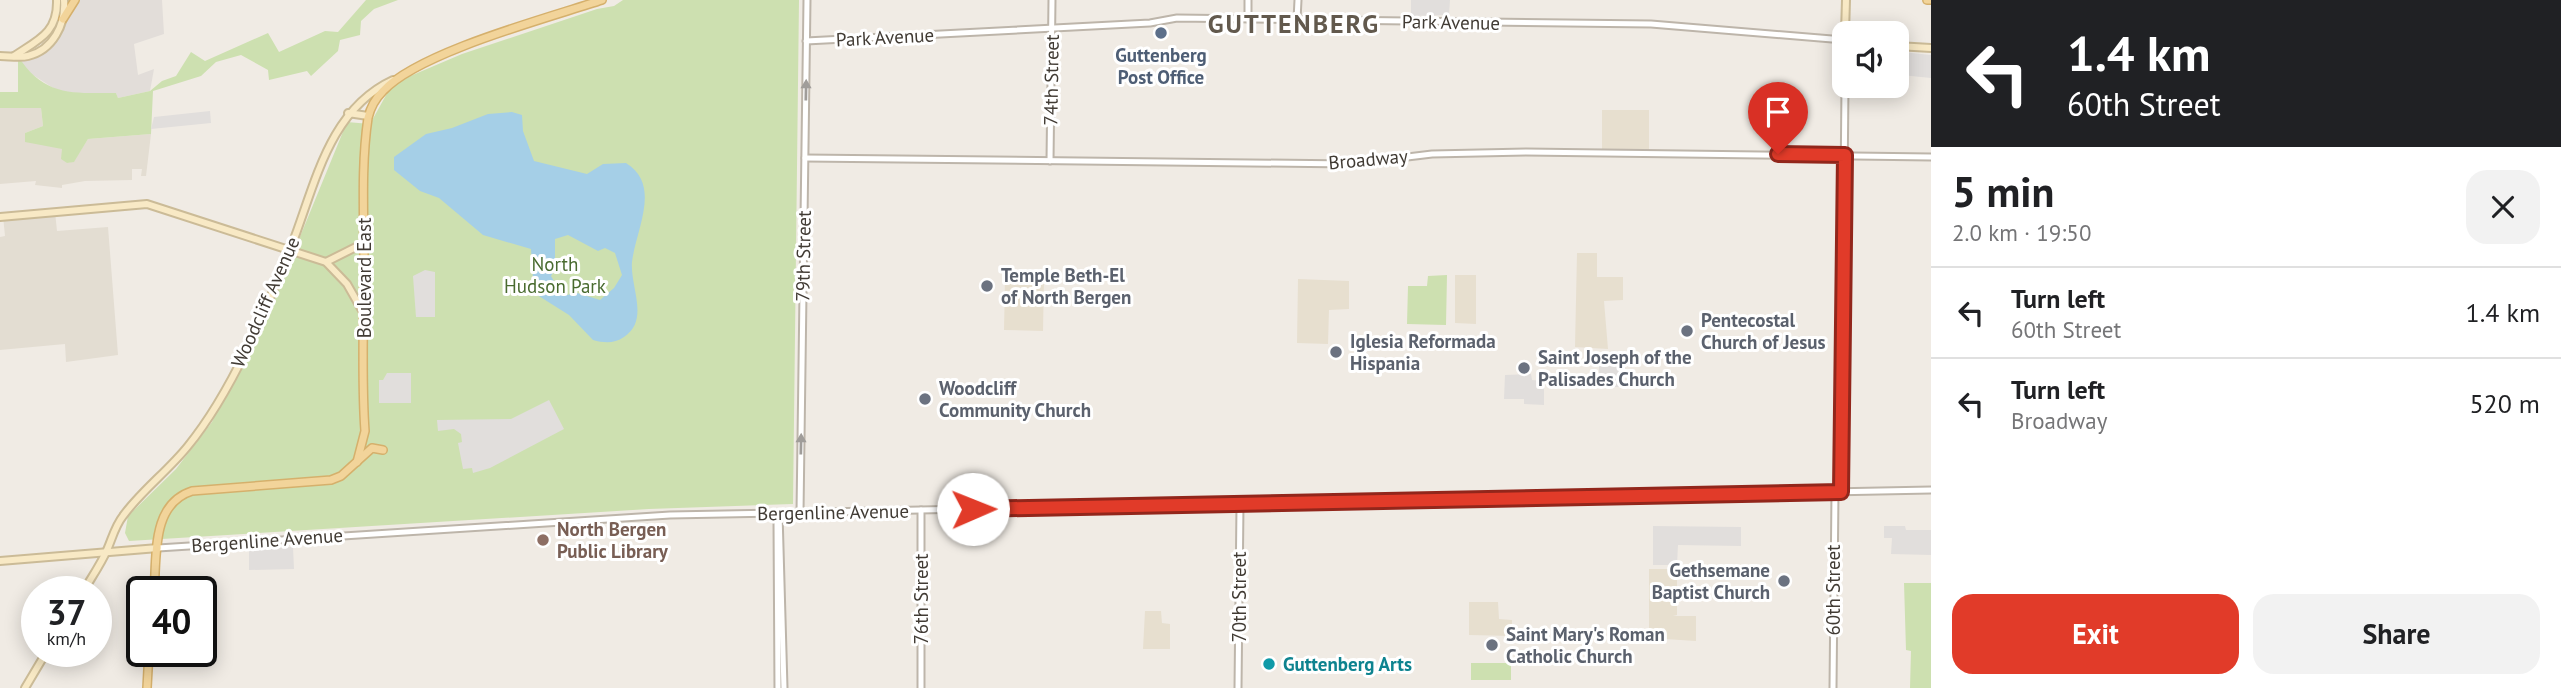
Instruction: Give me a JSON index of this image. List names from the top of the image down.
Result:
{
  "streets": {
    "main road": ["Boulevard East", "Woodcliff Avenue", "Bergenline Avenue"],
    "street": [
      "Park Avenue",
      "74th Street",
      "Broadway",
      "79th Street",
      "60th Street",
      "70th Street",
      "76th Street"
    ]
  },
  "crossings": [
    ["Park Avenue", "74th Street"],
    ["Park Avenue", "79th Street"],
    ["74th Street", "Broadway"],
    ["Broadway", "79th Street"],
    ["Broadway", "60th Street"],
    ["79th Street", "Bergenline Avenue"],
    ["Bergenline Avenue", "60th Street"],
    ["Bergenline Avenue", "70th Street"],
    ["Bergenline Avenue", "76th Street"]
  ],
  "one_way": ["79th Street"],
  "districts": ["GUTTENBERG"],
  "parks": ["North Hudson Park"],
  "places": [
    "Guttenberg Post Office",
    "Temple Beth-El of North Bergen",
    "Pentecostal Church of Jesus",
    "Iglesia Reformada Hispania",
    "Saint Joseph of the Palisades Church",
    "Woodcliff Community Church",
    "North Bergen Public Library",
    "Gethsemane Baptist Church",
    "Saint Mary's Roman Catholic Church",
    "Guttenberg Arts"
  ],
  "page": {
    "turn": ["1.4 km", "60th Street"],
    "heading": ["5 min", "2.0 km · 19:50"],
    "list": [
      {
        "name": "Turn left",
        "note": "60th Street",
        "value": "1.4 km"
      },
      {
        "name": "Turn left",
        "note": "Broadway",
        "value": "520 m"
      }
    ],
    "speed": "37 km/h",
    "limit": "40",
    "buttons": ["Exit", "Share"]
  }
}
